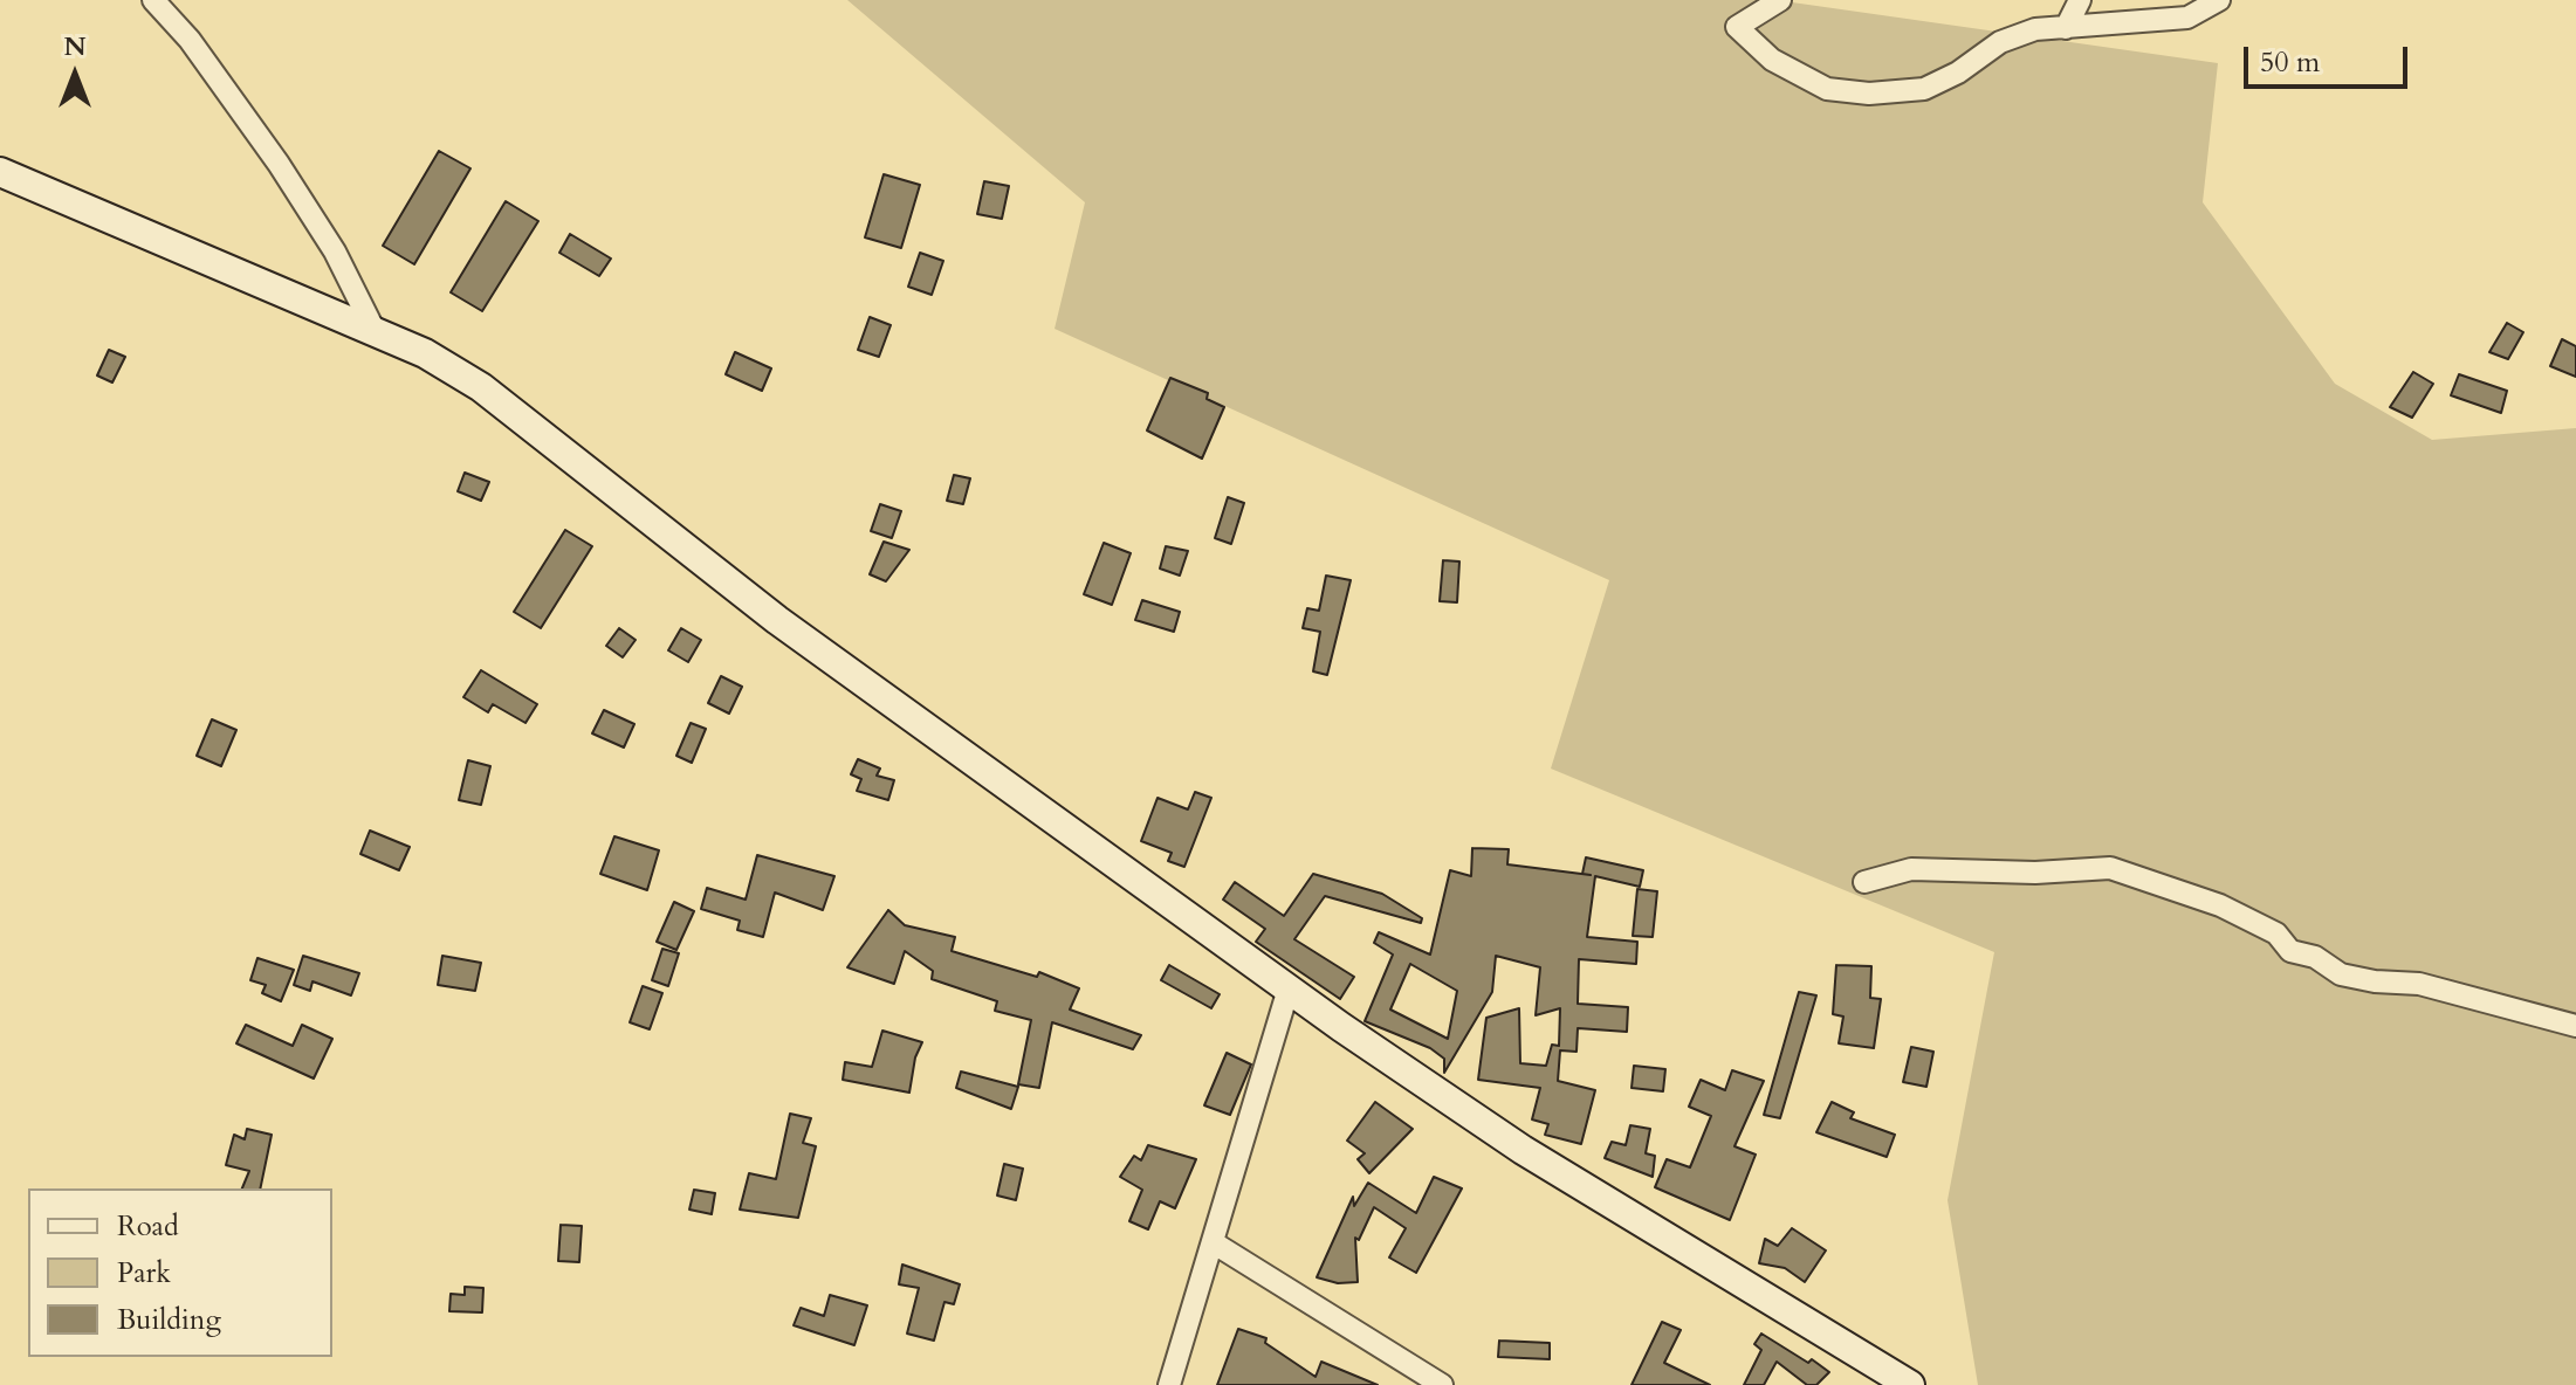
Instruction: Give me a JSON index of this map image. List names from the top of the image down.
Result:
{
  "legend": ["Road", "Park", "Building"],
  "scale_bar": "50 m",
  "north": "top"
}
